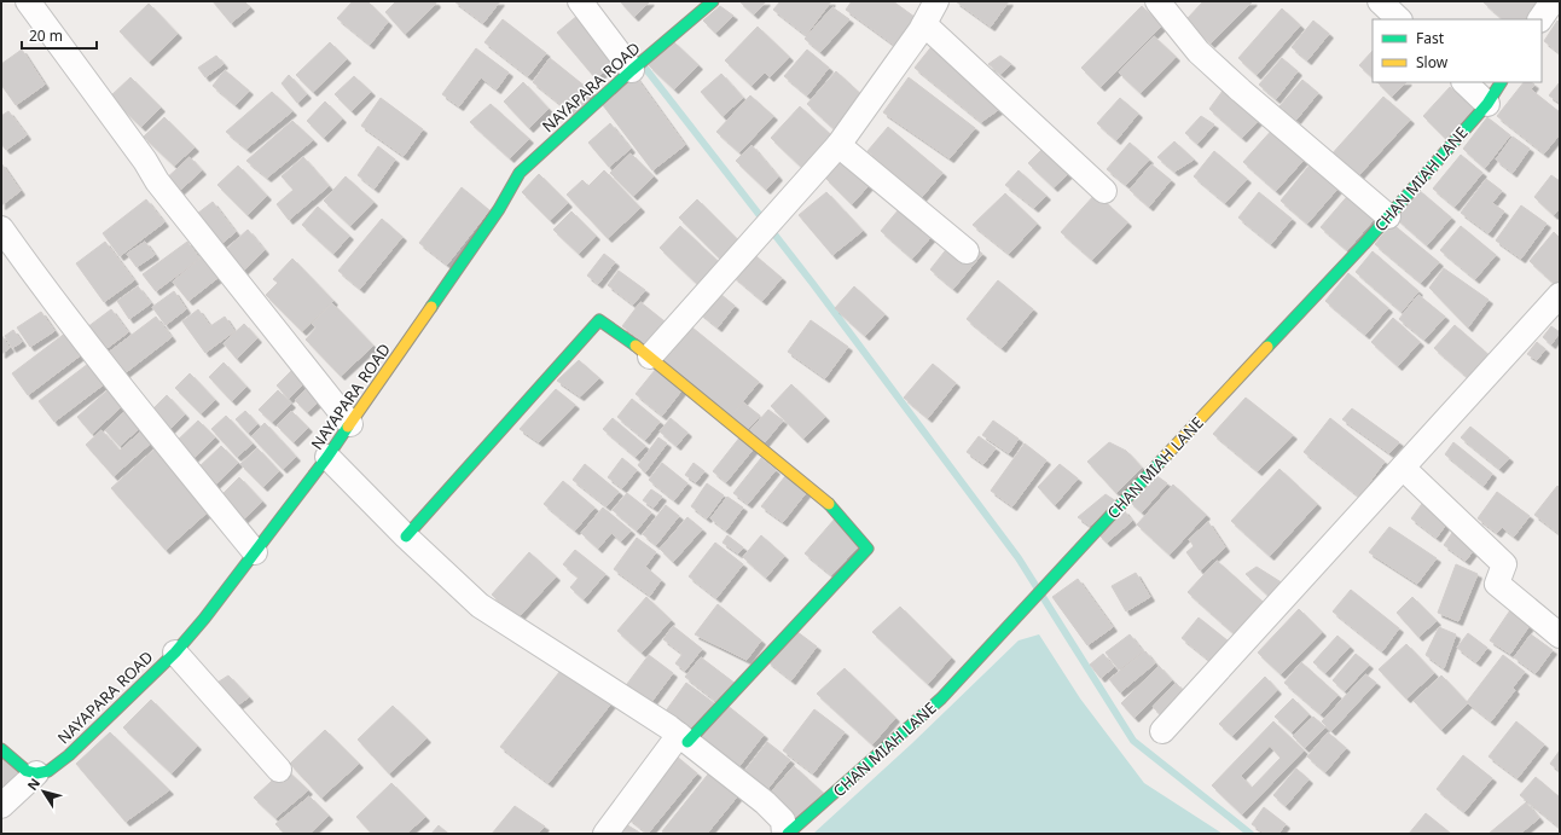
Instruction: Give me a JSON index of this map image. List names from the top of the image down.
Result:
{
  "streets": {
    "street": ["NAYAPARA ROAD", "CHAN MIAH LANE"]
  },
  "legend": ["Fast", "Slow"],
  "scale_bar": "20 m",
  "north": "top left"
}
